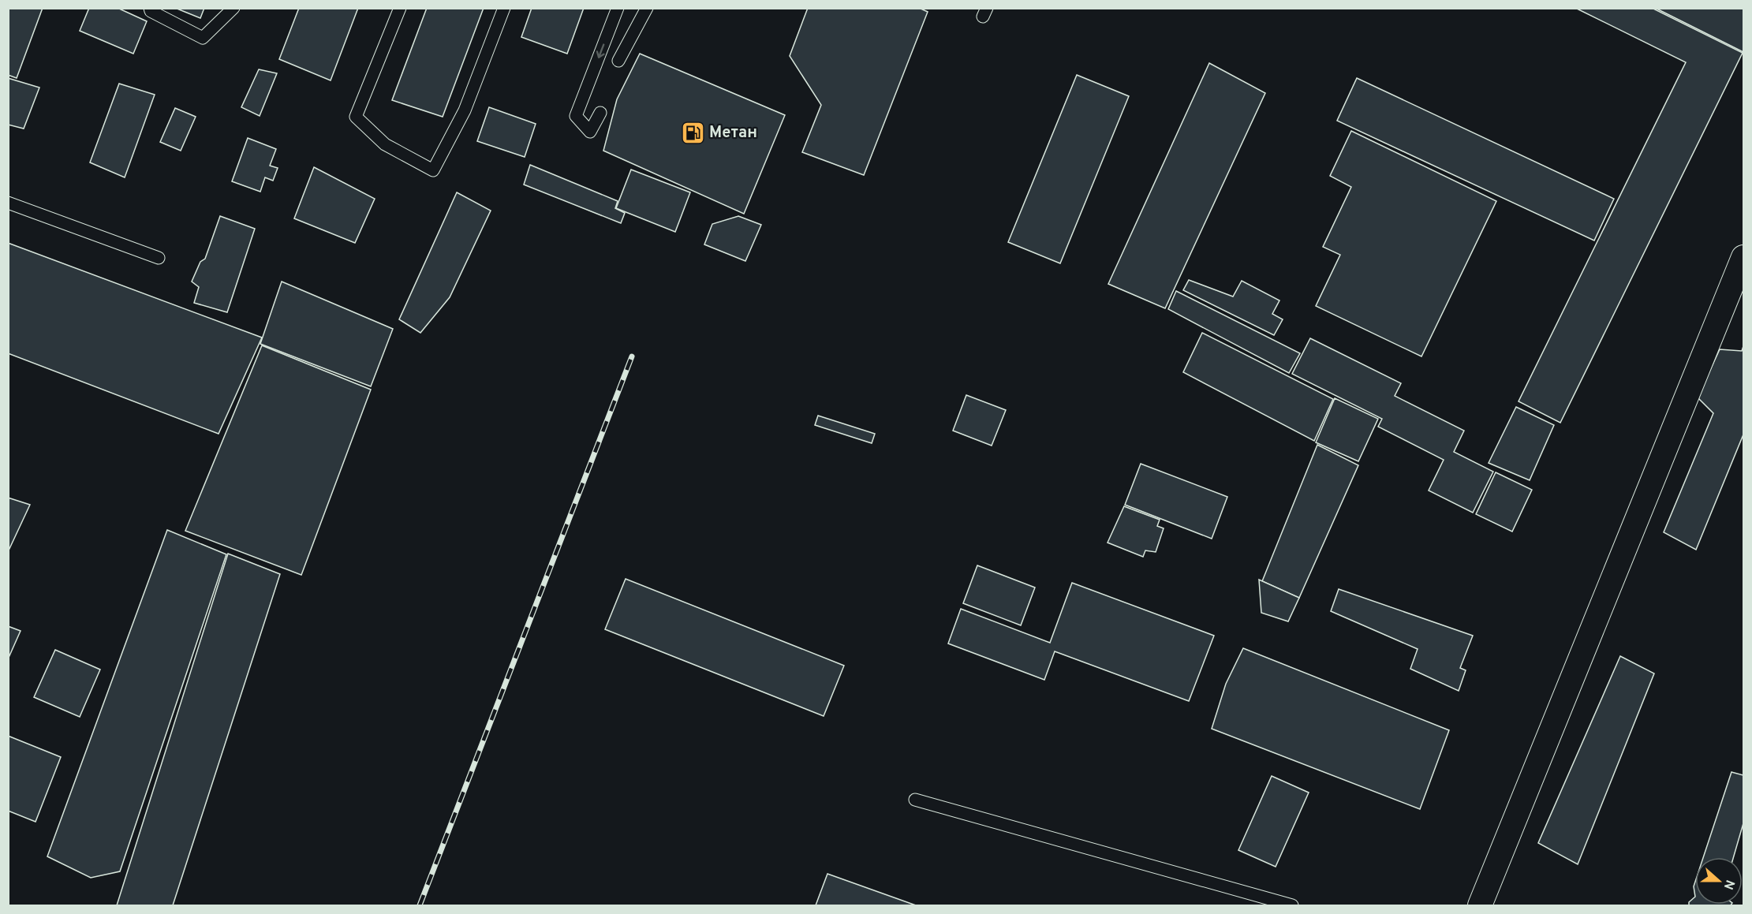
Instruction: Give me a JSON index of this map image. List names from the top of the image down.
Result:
{
  "places": {
    "fuel station": ["Метан"]
  },
  "north": "right"
}
